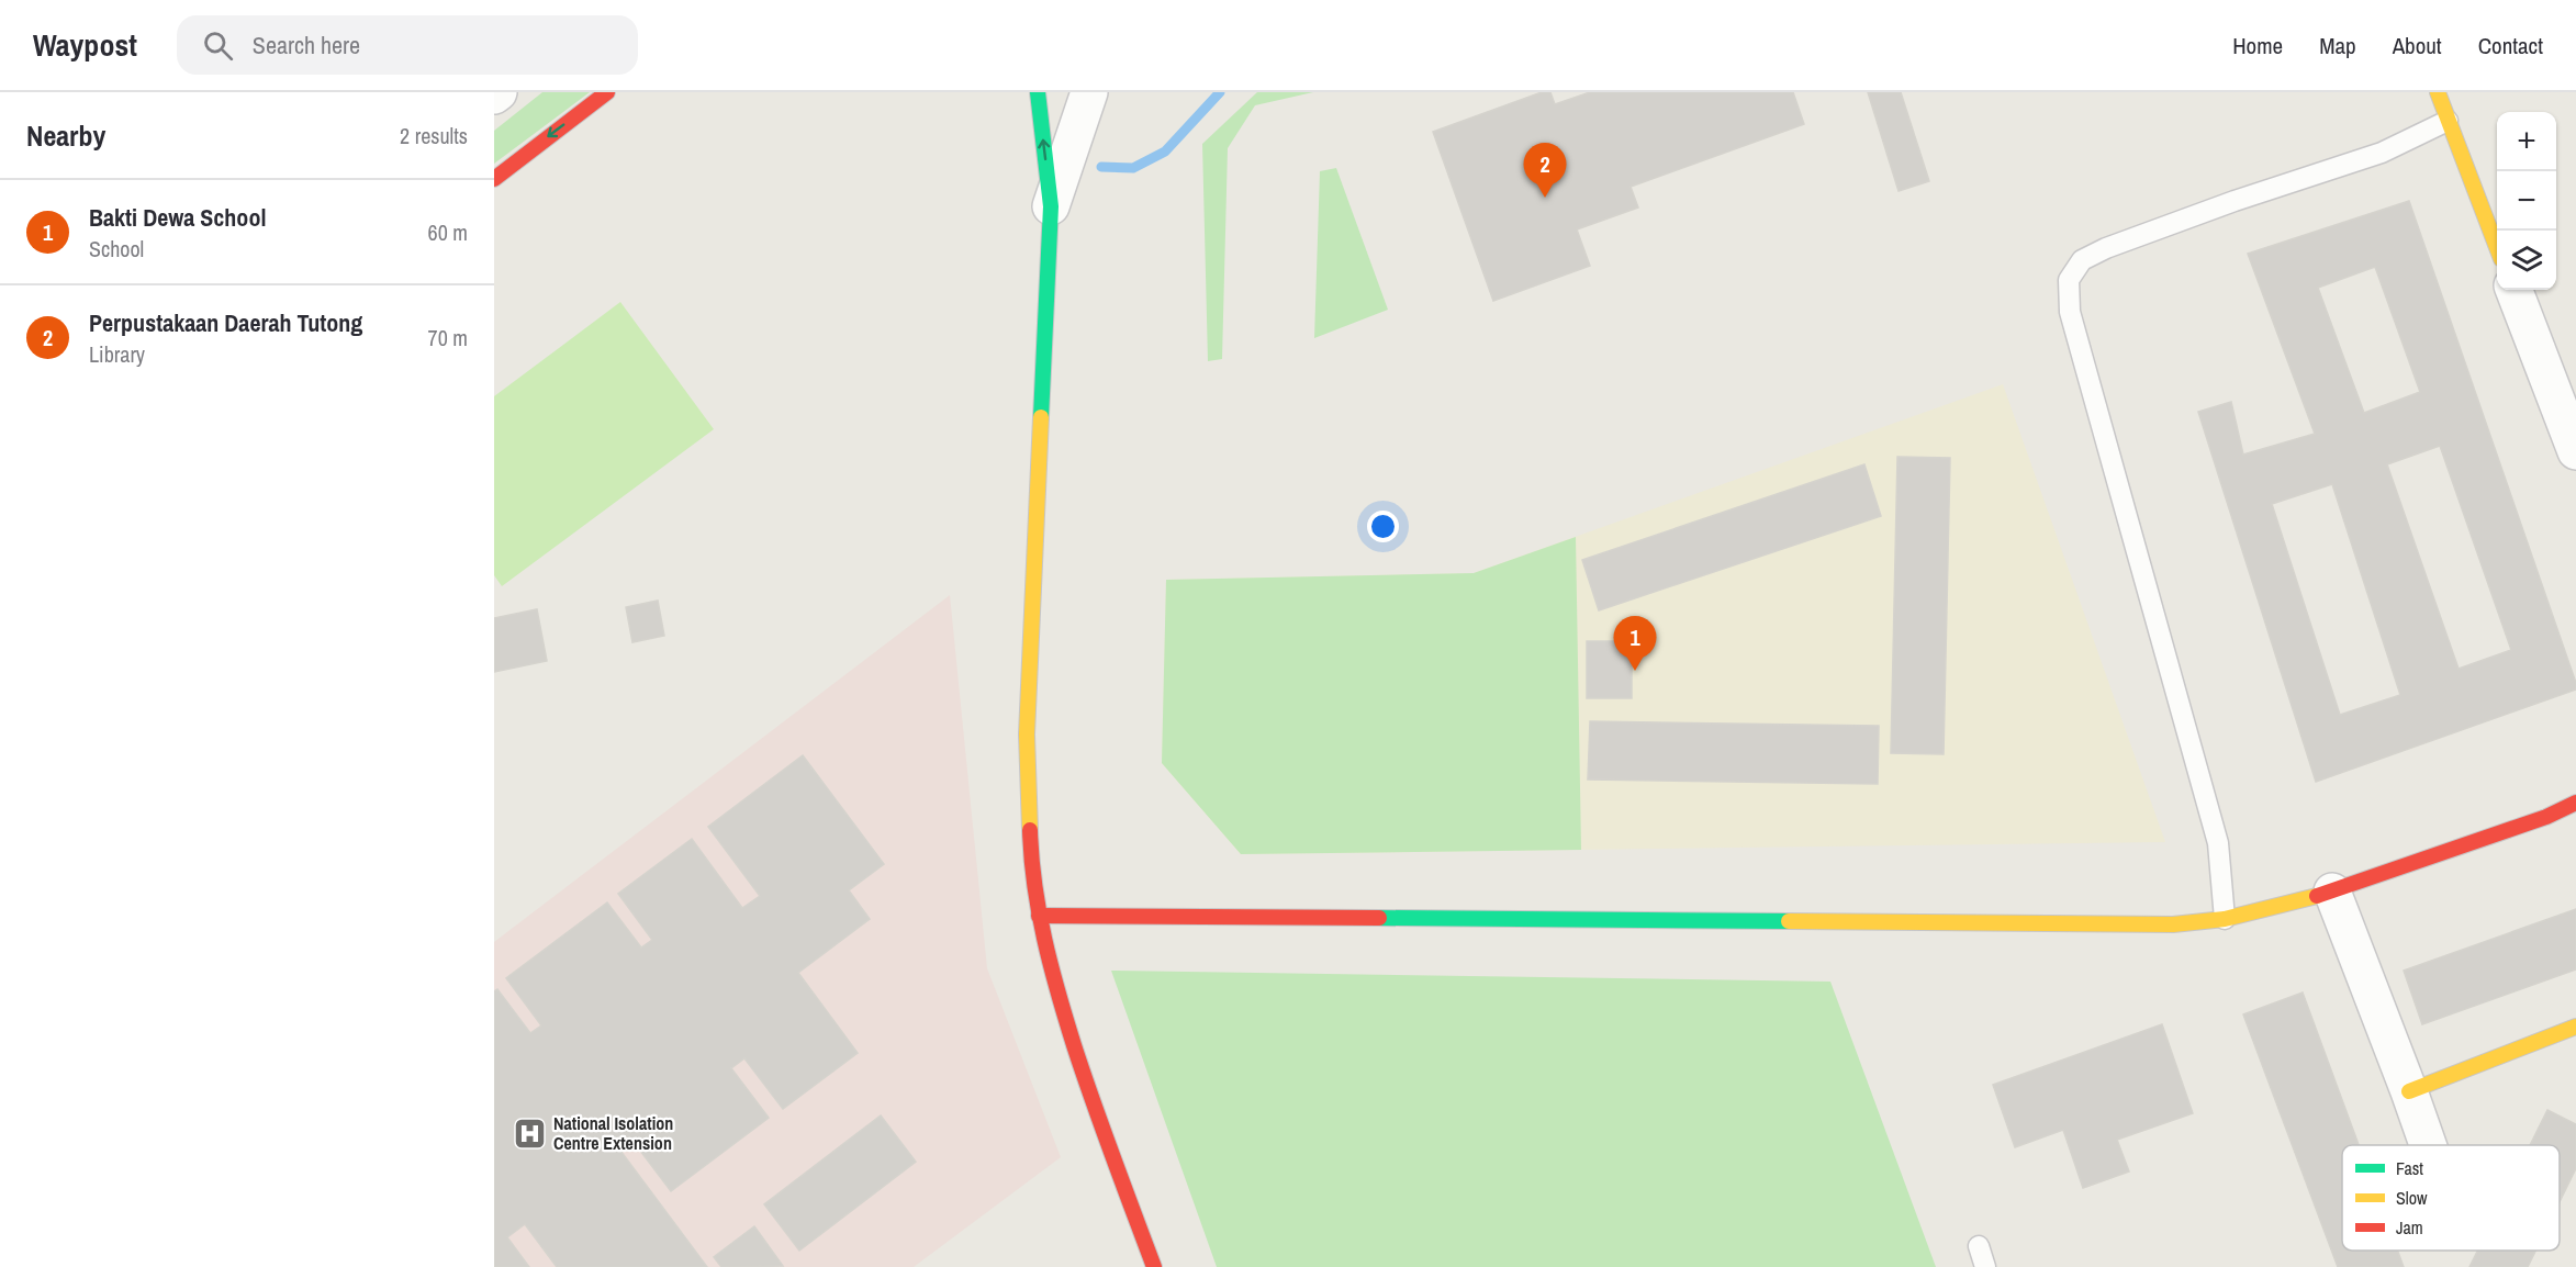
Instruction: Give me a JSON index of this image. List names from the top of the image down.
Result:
{
  "places": {
    "hospital": ["National Isolation Centre Extension"]
  },
  "legend": ["Fast", "Slow", "Jam"],
  "page": {
    "header": "Waypost",
    "search": "Search here",
    "nav": [
      "Home",
      "Map",
      "About",
      "Contact"
    ],
    "heading": ["Nearby", "2 results"],
    "map_buttons": ["+", "−"],
    "pins": ["2", "1"],
    "list": [
      {
        "mark": "1",
        "name": "Bakti Dewa School",
        "note": "School",
        "value": "60 m"
      },
      {
        "mark": "2",
        "name": "Perpustakaan Daerah Tutong",
        "note": "Library",
        "value": "70 m"
      }
    ]
  }
}
